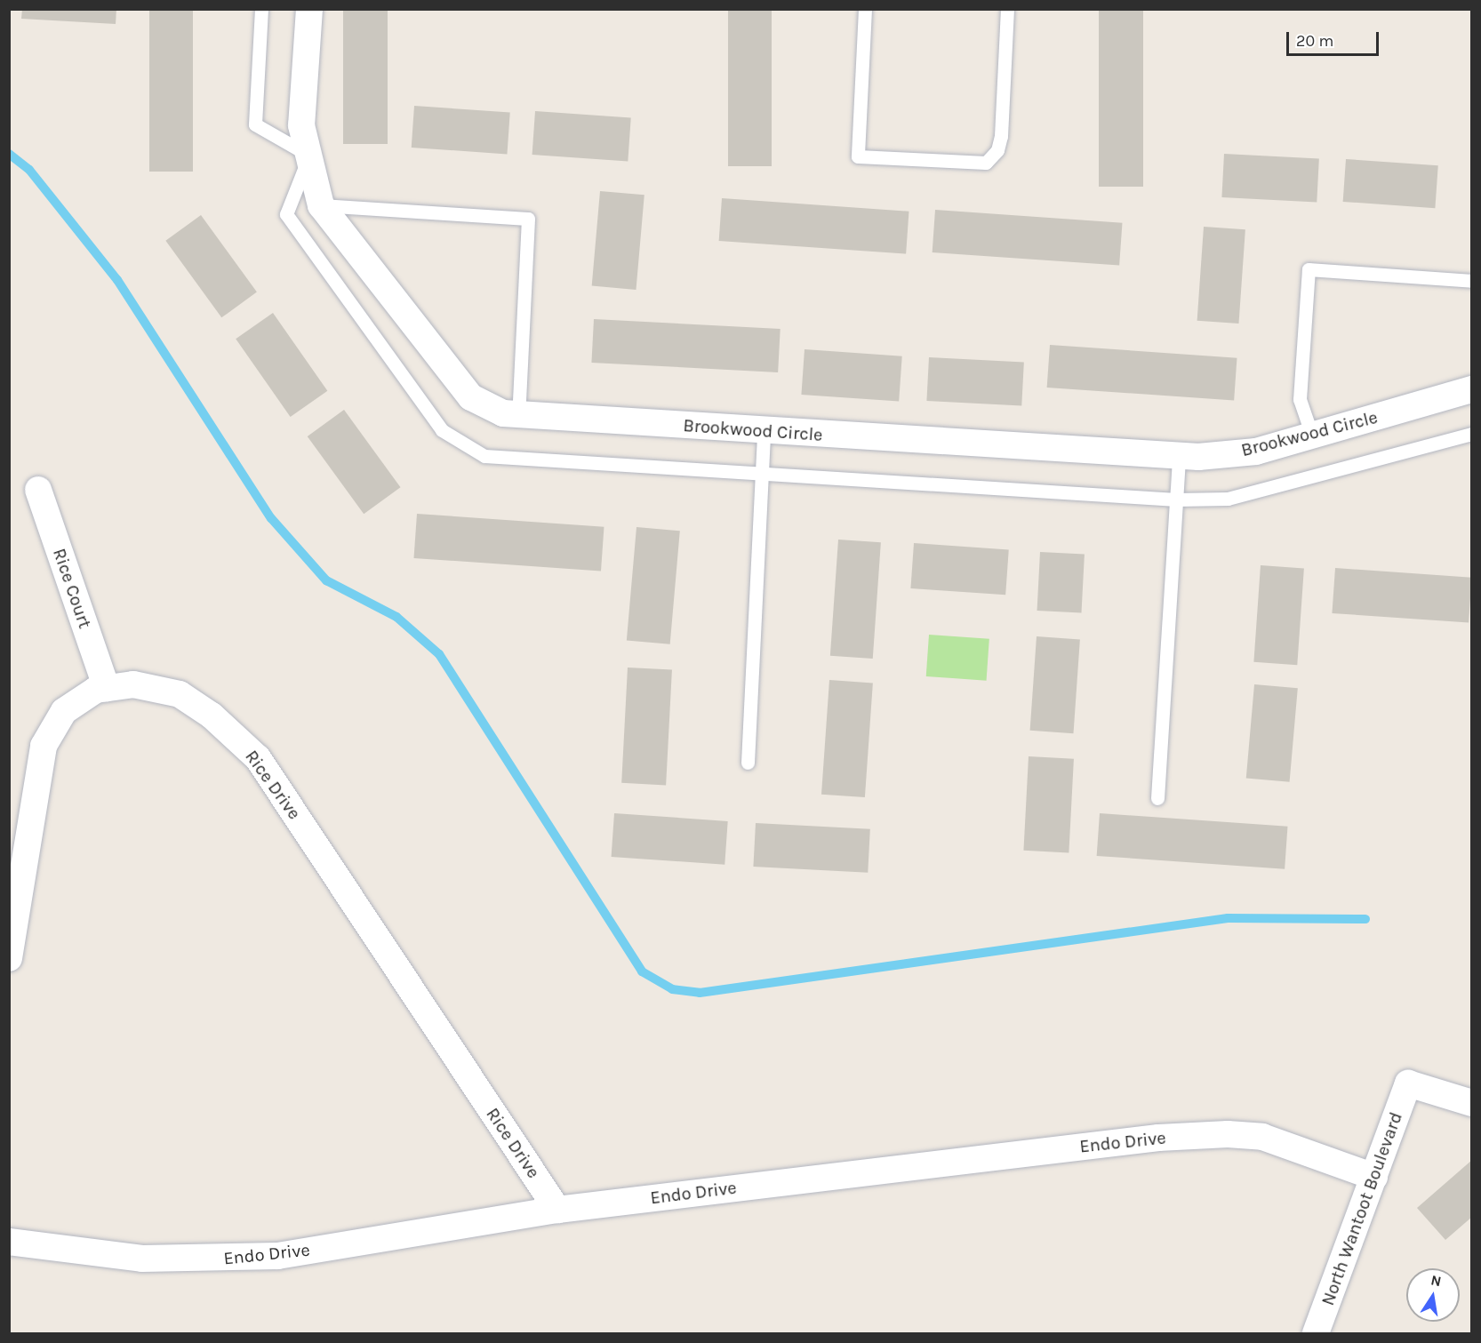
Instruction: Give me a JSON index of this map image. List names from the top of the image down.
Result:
{
  "streets": {
    "street": [
      "Brookwood Circle",
      "Rice Court",
      "Rice Drive",
      "Endo Drive",
      "North Wantoot Boulevard"
    ]
  },
  "crossings": [
    ["Rice Court", "Rice Drive"],
    ["Rice Drive", "Endo Drive"],
    ["Endo Drive", "North Wantoot Boulevard"]
  ],
  "scale_bar": "20 m",
  "north": "top"
}
